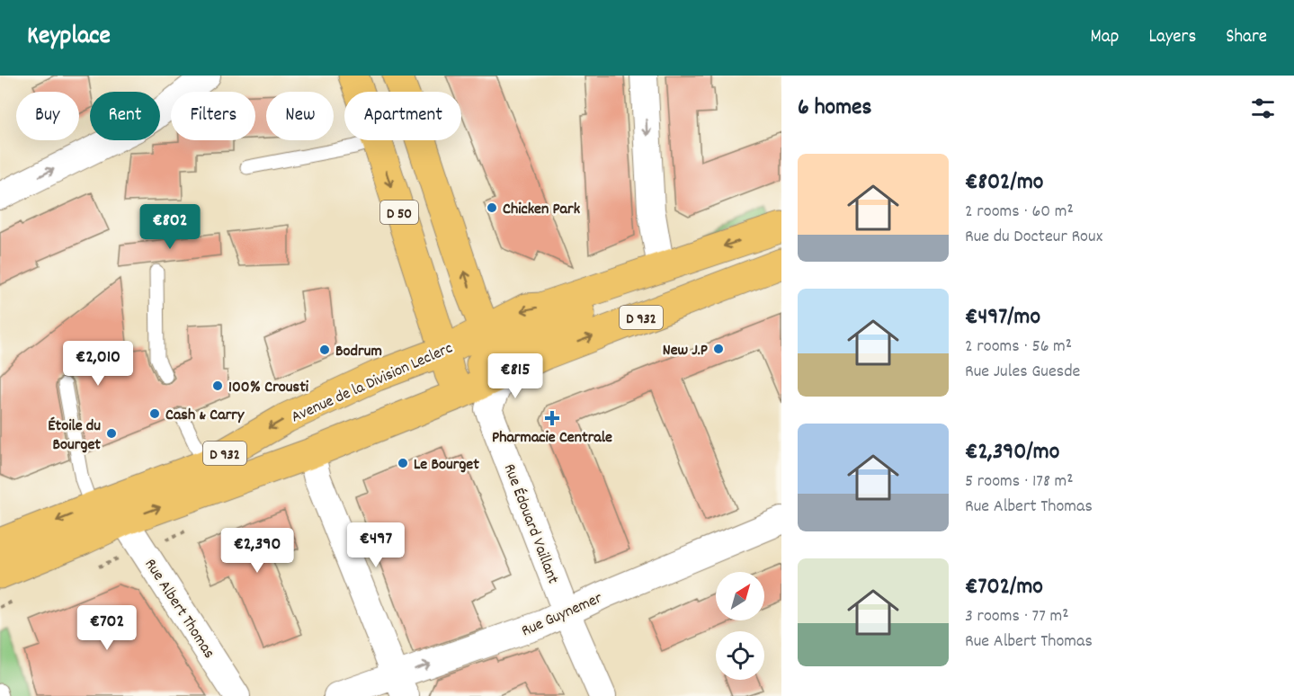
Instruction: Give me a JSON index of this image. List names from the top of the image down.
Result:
{
  "streets": {
    "main road": ["D 50", "D 932", "Avenue de la Division Leclerc"],
    "street": ["Rue Édouard Vaillant", "Rue Albert Thomas", "Rue Guynemer"]
  },
  "crossings": [
    ["D 50", "Avenue de la Division Leclerc"],
    ["D 932", "Rue Albert Thomas"],
    ["Rue Édouard Vaillant", "Rue Guynemer"]
  ],
  "one_way": ["Rue Guynemer"],
  "places": {
    "other": [
      "Chicken Park",
      "New J.P",
      "Bodrum",
      "100% Crousti",
      "Cash & Carry",
      "Étoile du Bourget",
      "Le Bourget"
    ],
    "health": ["Pharmacie Centrale"]
  },
  "north": "top right",
  "page": {
    "header": "Keyplace",
    "nav": ["Map", "Layers", "Share"],
    "heading": "6 homes",
    "chip": [
      "Buy",
      "Rent",
      "Filters",
      "New",
      "Apartment"
    ],
    "list": [
      {
        "name": "€802/mo",
        "note": "2 rooms · 60 m² · Rue du Docteur Roux"
      },
      {
        "name": "€497/mo",
        "note": "2 rooms · 56 m² · Rue Jules Guesde"
      },
      {
        "name": "€2,390/mo",
        "note": "5 rooms · 178 m² · Rue Albert Thomas"
      },
      {
        "name": "€702/mo",
        "note": "3 rooms · 77 m² · Rue Albert Thomas"
      }
    ],
    "price": [
      "€802",
      "€2,010",
      "€815",
      "€497",
      "€2,390",
      "€702"
    ]
  }
}
